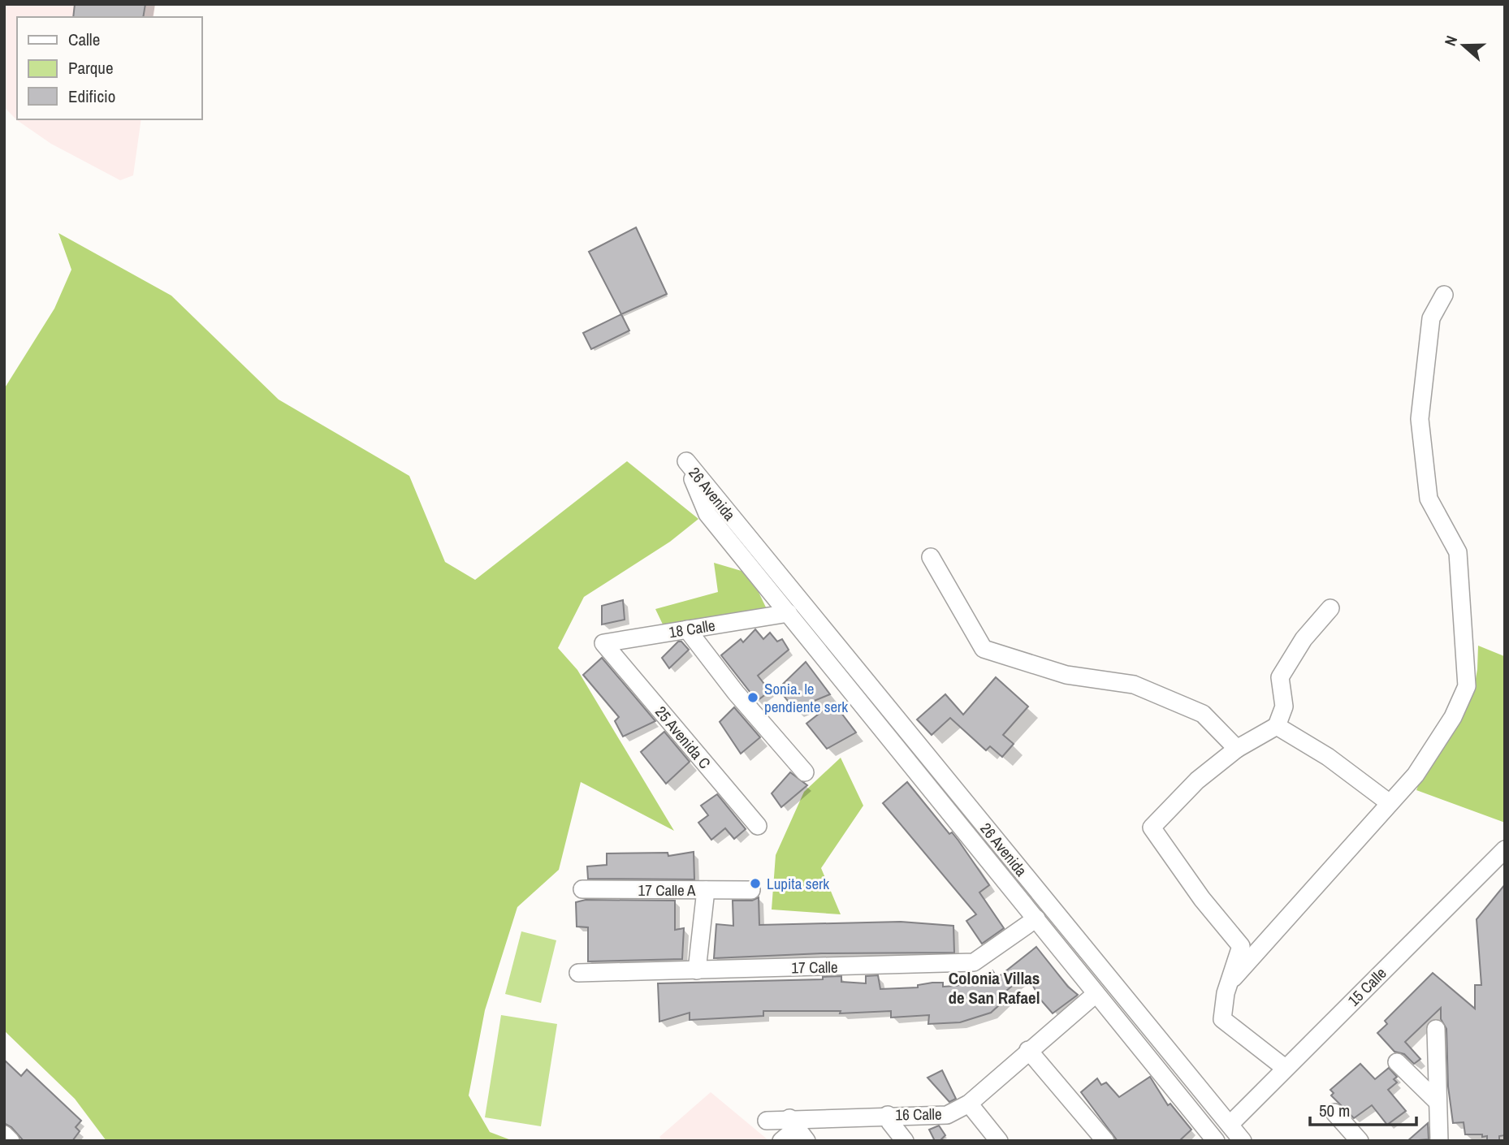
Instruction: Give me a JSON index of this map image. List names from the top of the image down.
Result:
{
  "streets": {
    "street": [
      "26 Avenida",
      "18 Calle",
      "25 Avenida C",
      "17 Calle A",
      "17 Calle",
      "15 Calle",
      "16 Calle"
    ]
  },
  "crossings": [
    ["26 Avenida", "18 Calle"],
    ["26 Avenida", "17 Calle"],
    ["26 Avenida", "15 Calle"],
    ["26 Avenida", "16 Calle"],
    ["18 Calle", "25 Avenida C"]
  ],
  "districts": ["Colonia Villas de San Rafael"],
  "places": ["Sonia. le pendiente serk", "Lupita serk"],
  "legend": ["Calle", "Parque", "Edificio"],
  "scale_bar": "50 m",
  "north": "left"
}
